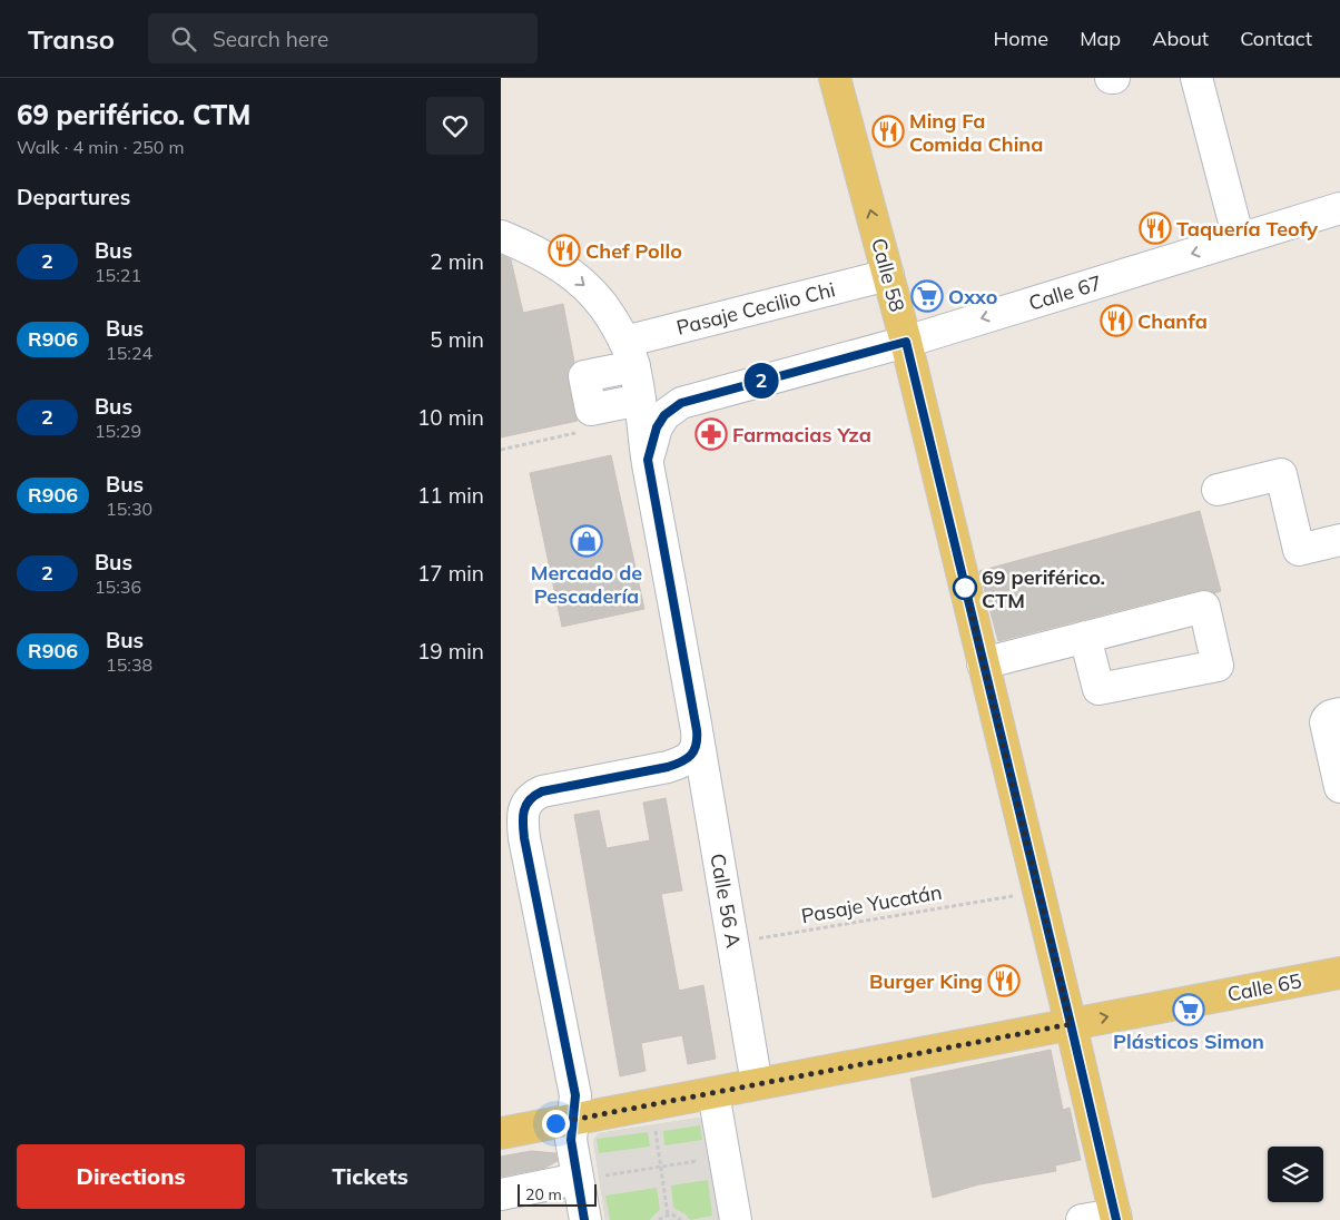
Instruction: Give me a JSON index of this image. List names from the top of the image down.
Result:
{
  "streets": {
    "main road": ["Calle 58", "Calle 65"],
    "street": ["Calle 67", "Pasaje Cecilio Chi", "Calle 56 A"],
    "path": ["Pasaje Yucatán"]
  },
  "crossings": [
    ["Calle 58", "Calle 67"],
    ["Calle 58", "Pasaje Cecilio Chi"],
    ["Calle 58", "Calle 65"],
    ["Calle 67", "Pasaje Cecilio Chi"],
    ["Calle 67", "Calle 56 A"],
    ["Pasaje Cecilio Chi", "Calle 56 A"],
    ["Calle 56 A", "Pasaje Yucatán"]
  ],
  "one_way": ["Calle 67"],
  "places": {
    "restaurant": [
      "Ming Fa Comida China",
      "Taquería Teofy",
      "Chef Pollo",
      "Chanfa",
      "Burger King"
    ],
    "supermarket": ["Oxxo", "Plásticos Simon"],
    "pharmacy": ["Farmacias Yza"],
    "shop": ["Mercado de Pescadería"],
    "other": ["69 periférico. CTM"]
  },
  "lines": ["bus line 2"],
  "scale_bar": "20 m",
  "page": {
    "header": "Transo",
    "search": "Search here",
    "nav": [
      "Home",
      "Map",
      "About",
      "Contact"
    ],
    "heading": [
      ["69 periférico. CTM", "Walk · 4 min · 250 m"],
      "Departures"
    ],
    "on_map": "2",
    "list": [
      {
        "mark": "2",
        "name": "Bus",
        "note": "15:21",
        "value": "2 min"
      },
      {
        "mark": "R906",
        "name": "Bus",
        "note": "15:24",
        "value": "5 min"
      },
      {
        "mark": "2",
        "name": "Bus",
        "note": "15:29",
        "value": "10 min"
      },
      {
        "mark": "R906",
        "name": "Bus",
        "note": "15:30",
        "value": "11 min"
      },
      {
        "mark": "2",
        "name": "Bus",
        "note": "15:36",
        "value": "17 min"
      },
      {
        "mark": "R906",
        "name": "Bus",
        "note": "15:38",
        "value": "19 min"
      }
    ],
    "buttons": ["Directions", "Tickets"],
    "scale": "20 m"
  }
}
